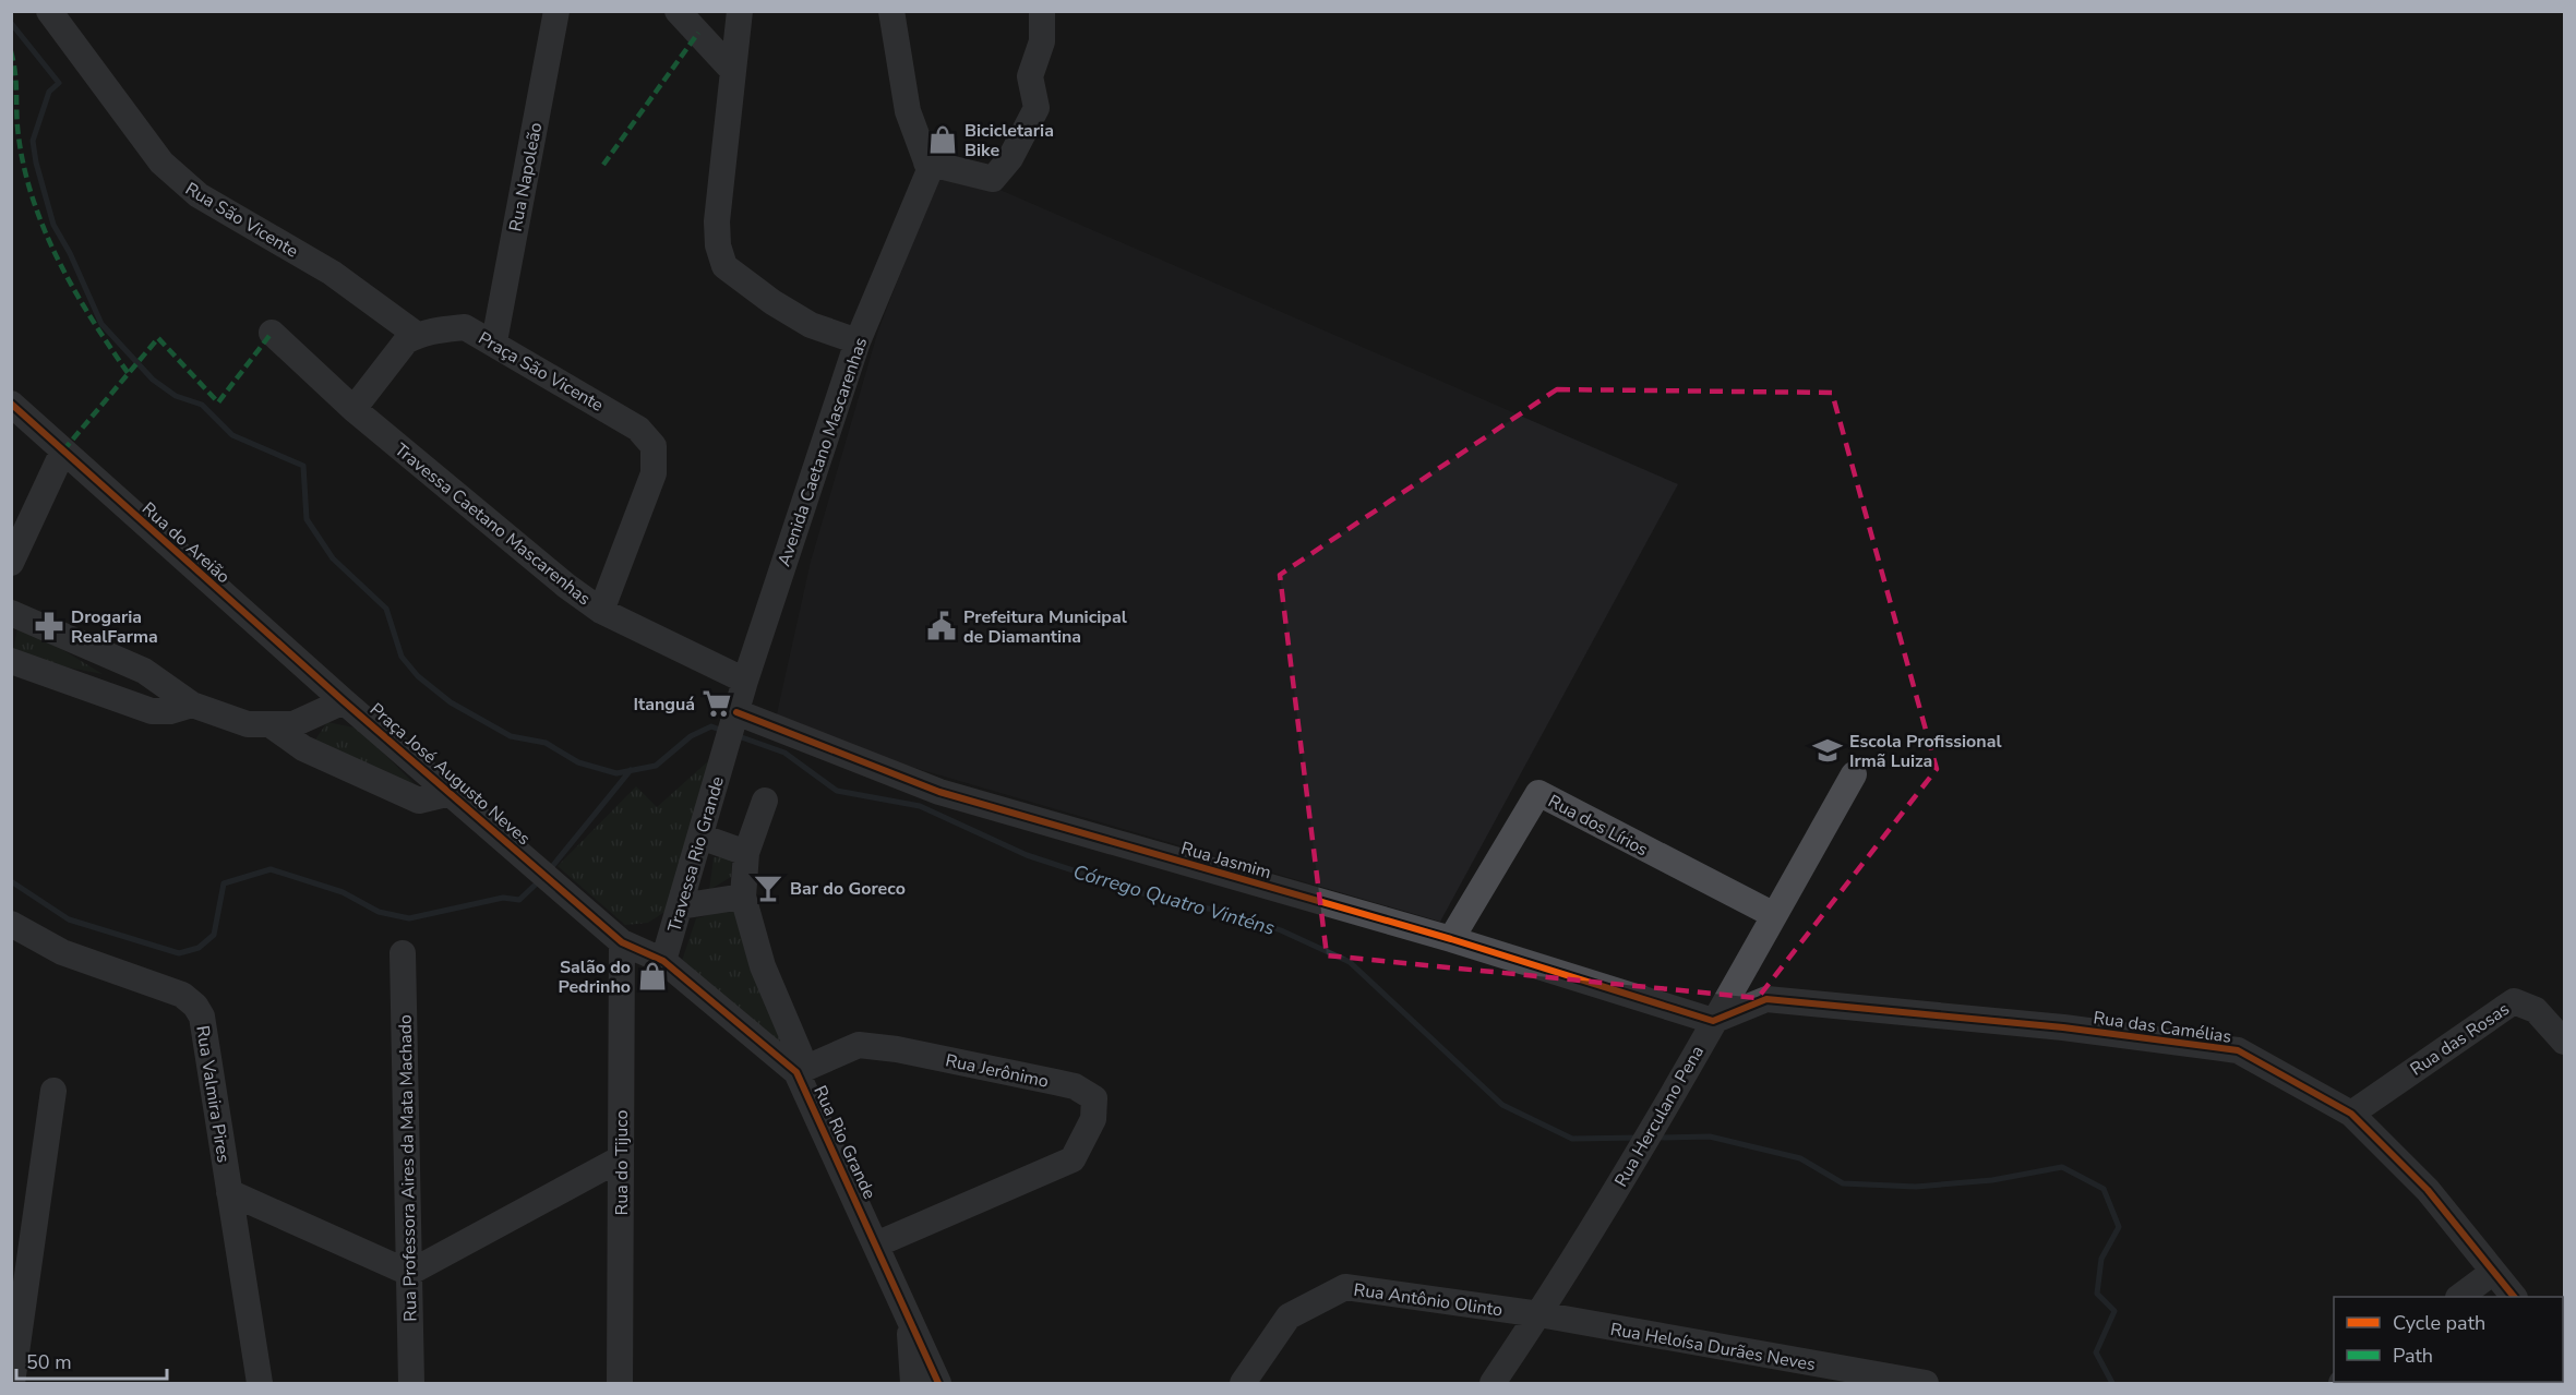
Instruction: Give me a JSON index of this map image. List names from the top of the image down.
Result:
{
  "streets": {
    "street": [
      "Rua Napoleão",
      "Rua São Vicente",
      "Praça São Vicente",
      "Avenida Caetano Mascarenhas",
      "Travessa Caetano Mascarenhas",
      "Rua do Areião",
      "Praça José Augusto Neves",
      "Rua dos Lírios",
      "Travessa Rio Grande",
      "Rua Jasmim",
      "Rua das Camélias",
      "Rua das Rosas",
      "Rua Jerônimo",
      "Rua Valmira Pires",
      "Rua Herculano Pena",
      "Rua Rio Grande",
      "Rua do Tijuco",
      "Rua Professora Aires da Mata Machado",
      "Rua Antônio Olinto",
      "Rua Heloísa Durães Neves"
    ]
  },
  "crossings": [
    ["Rua Napoleão", "Praça São Vicente"],
    ["Rua São Vicente", "Praça São Vicente"],
    ["Praça São Vicente", "Travessa Caetano Mascarenhas"],
    ["Avenida Caetano Mascarenhas", "Travessa Caetano Mascarenhas"],
    ["Avenida Caetano Mascarenhas", "Travessa Rio Grande"],
    ["Avenida Caetano Mascarenhas", "Rua Jasmim"],
    ["Rua do Areião", "Praça José Augusto Neves"],
    ["Praça José Augusto Neves", "Rua do Tijuco"],
    ["Rua dos Lírios", "Rua Jasmim"],
    ["Rua dos Lírios", "Rua Herculano Pena"],
    ["Travessa Rio Grande", "Rua Rio Grande"],
    ["Rua Jasmim", "Rua das Camélias"],
    ["Rua Jasmim", "Rua Herculano Pena"],
    ["Rua das Camélias", "Rua das Rosas"],
    ["Rua das Camélias", "Rua Herculano Pena"],
    ["Rua Jerônimo", "Rua Rio Grande"],
    ["Rua Herculano Pena", "Rua Antônio Olinto"],
    ["Rua Herculano Pena", "Rua Heloísa Durães Neves"],
    ["Rua Antônio Olinto", "Rua Heloísa Durães Neves"]
  ],
  "water": ["Córrego Quatro Vinténs"],
  "places": {
    "shop": ["Bicicletaria Bike", "Salão do Pedrinho"],
    "pharmacy": ["Drogaria RealFarma"],
    "public building": ["Prefeitura Municipal de Diamantina"],
    "supermarket": ["Itanguá"],
    "school or university": ["Escola Profissional Irmã Luiza"],
    "bar": ["Bar do Goreco"]
  },
  "legend": ["Cycle path", "Path"],
  "scale_bar": "50 m"
}
